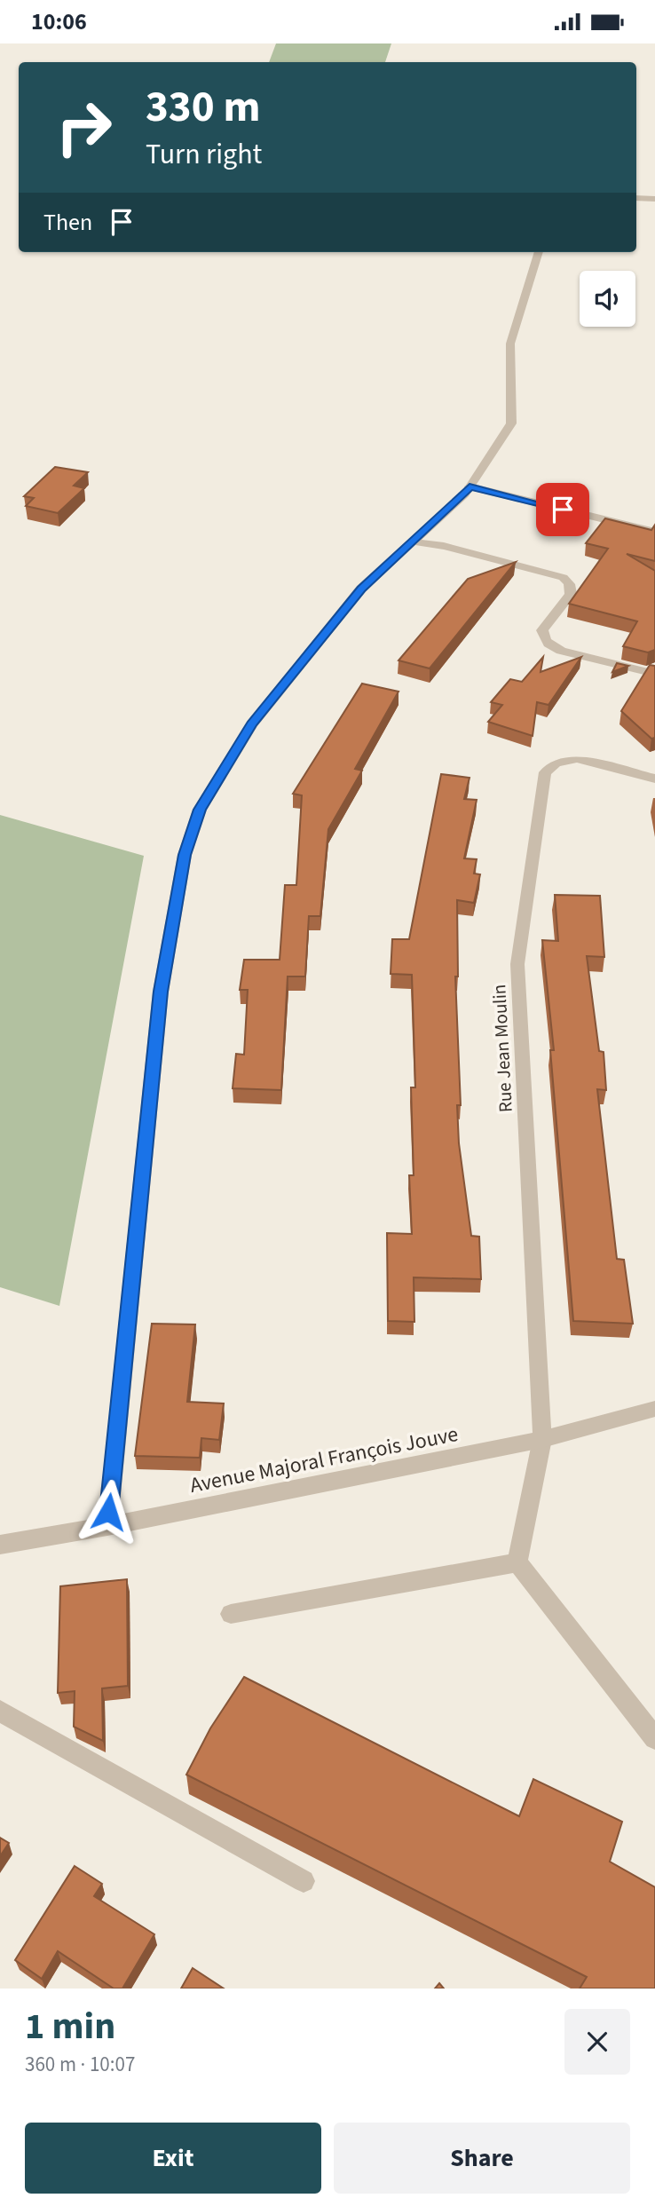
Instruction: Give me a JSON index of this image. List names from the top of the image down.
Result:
{
  "streets": {
    "street": ["Rue Jean Moulin", "Avenue Majoral François Jouve"]
  },
  "crossings": [
    ["Rue Jean Moulin", "Avenue Majoral François Jouve"]
  ],
  "page": {
    "status": "10:06",
    "turn": ["330 m", "Turn right"],
    "then": "Then",
    "heading": ["1 min", "360 m · 10:07"],
    "buttons": ["Exit", "Share"]
  }
}
